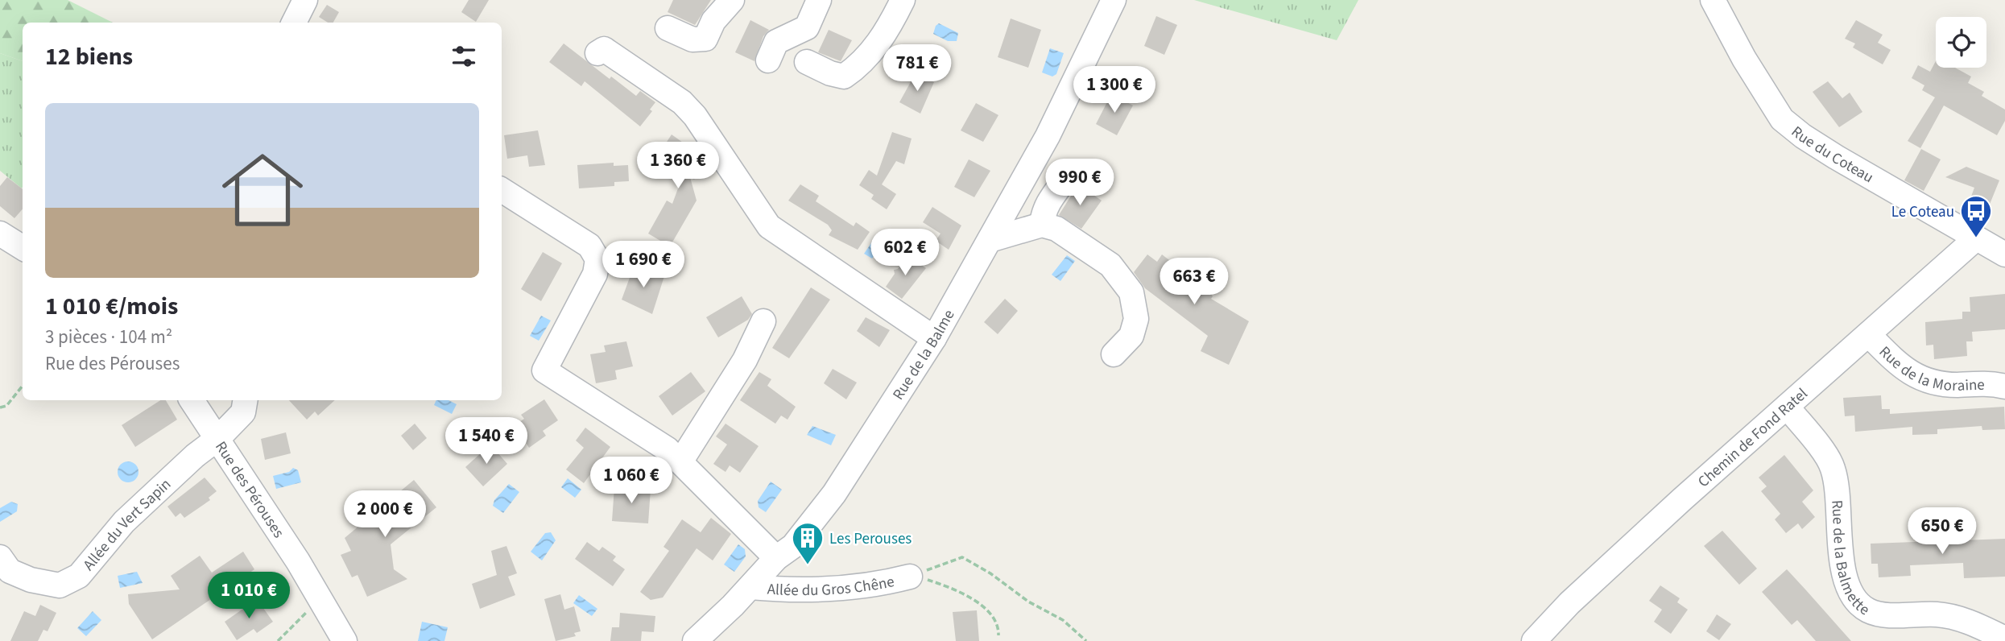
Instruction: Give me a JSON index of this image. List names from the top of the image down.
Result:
{
  "streets": {
    "street": [
      "Rue du Coteau",
      "Rue de la Balme",
      "Rue de la Moraine",
      "Chemin de Fond Ratel",
      "Rue des Pérouses",
      "Allée du Vert Sapin",
      "Rue de la Balmette",
      "Allée du Gros Chêne"
    ]
  },
  "crossings": [
    ["Rue du Coteau", "Chemin de Fond Ratel"],
    ["Rue de la Balme", "Allée du Gros Chêne"],
    ["Rue de la Moraine", "Chemin de Fond Ratel"],
    ["Chemin de Fond Ratel", "Rue de la Balmette"],
    ["Rue des Pérouses", "Allée du Vert Sapin"]
  ],
  "places": {
    "bus stop": ["Le Coteau"],
    "building": ["Les Perouses"]
  },
  "page": {
    "heading": "12 biens",
    "price": [
      "781 €",
      "1 300 €",
      "1 360 €",
      "990 €",
      "602 €",
      "1 690 €",
      "663 €",
      "1 540 €",
      "1 060 €",
      "2 000 €",
      "650 €",
      "1 010 €"
    ],
    "list": [
      {
        "name": "1 010 €/mois",
        "note": "3 pièces · 104 m² · Rue des Pérouses"
      }
    ]
  }
}
